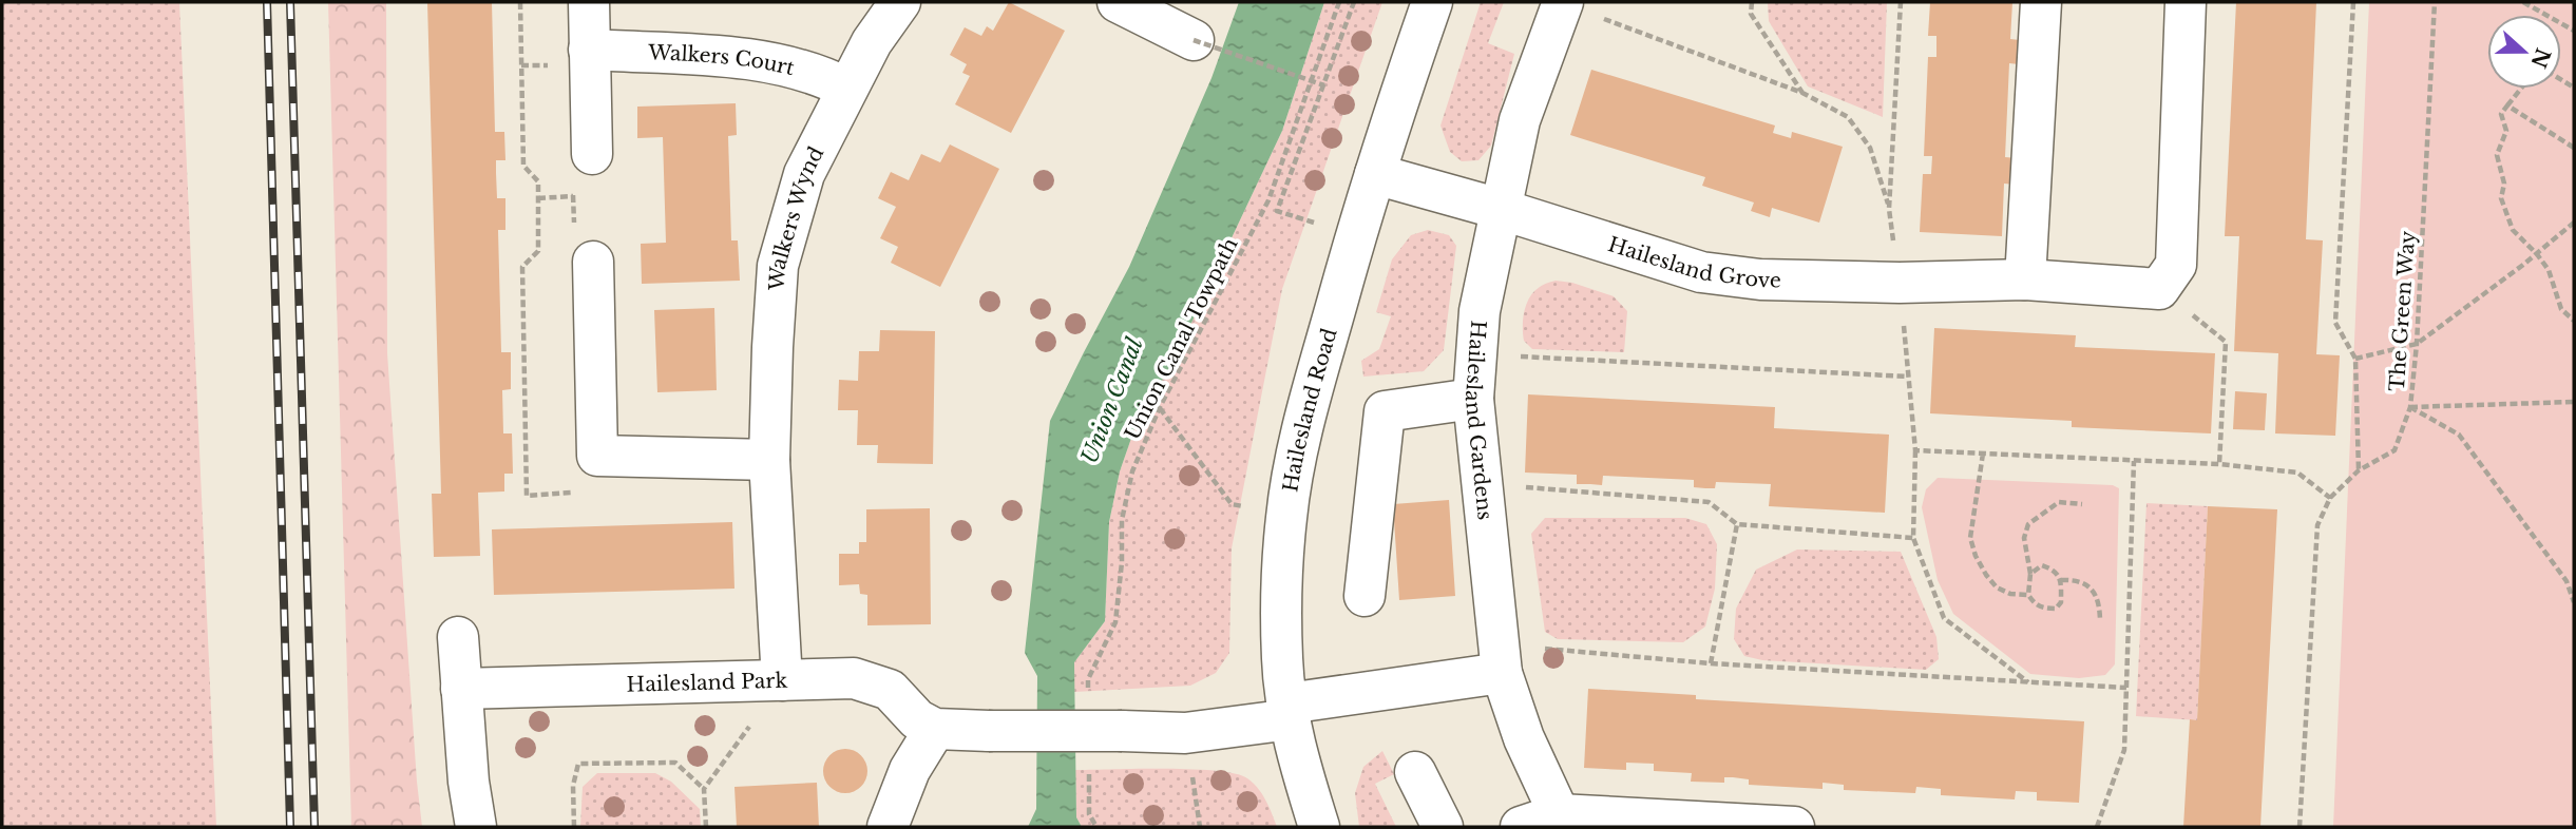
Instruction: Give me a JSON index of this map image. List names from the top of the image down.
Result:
{
  "streets": {
    "street": [
      "Walkers Court",
      "Walkers Wynd",
      "Hailesland Grove",
      "Hailesland Road",
      "Hailesland Gardens",
      "Hailesland Park"
    ],
    "path": ["The Green Way", "Union Canal Towpath"]
  },
  "crossings": [
    ["Walkers Court", "Walkers Wynd"],
    ["Walkers Wynd", "Hailesland Park"],
    ["Hailesland Grove", "Hailesland Road"],
    ["Hailesland Grove", "Hailesland Gardens"]
  ],
  "water": ["Union Canal"],
  "north": "right"
}
